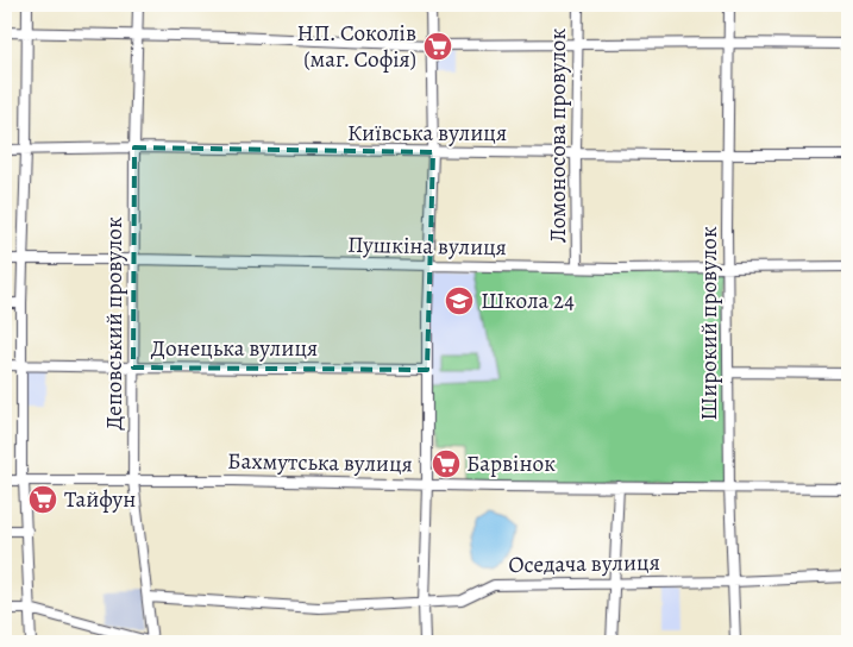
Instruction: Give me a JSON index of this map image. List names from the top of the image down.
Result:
{
  "streets": {
    "street": [
      "Київська вулиця",
      "Ломоносова провулок",
      "Пушкіна вулиця",
      "Деповський провулок",
      "Широкий провулок",
      "Донецька вулиця",
      "Бахмутська вулиця",
      "Оседача вулиця"
    ]
  },
  "crossings": [
    ["Київська вулиця", "Ломоносова провулок"],
    ["Київська вулиця", "Деповський провулок"],
    ["Київська вулиця", "Широкий провулок"],
    ["Ломоносова провулок", "Пушкіна вулиця"],
    ["Пушкіна вулиця", "Деповський провулок"],
    ["Пушкіна вулиця", "Широкий провулок"],
    ["Деповський провулок", "Донецька вулиця"],
    ["Деповський провулок", "Бахмутська вулиця"],
    ["Деповський провулок", "Оседача вулиця"],
    ["Широкий провулок", "Бахмутська вулиця"],
    ["Широкий провулок", "Оседача вулиця"]
  ],
  "places": {
    "supermarket": ["НП. Соколів (маг. Софія)", "Барвінок", "Тайфун"],
    "school or university": ["Школа 24"]
  }
}
